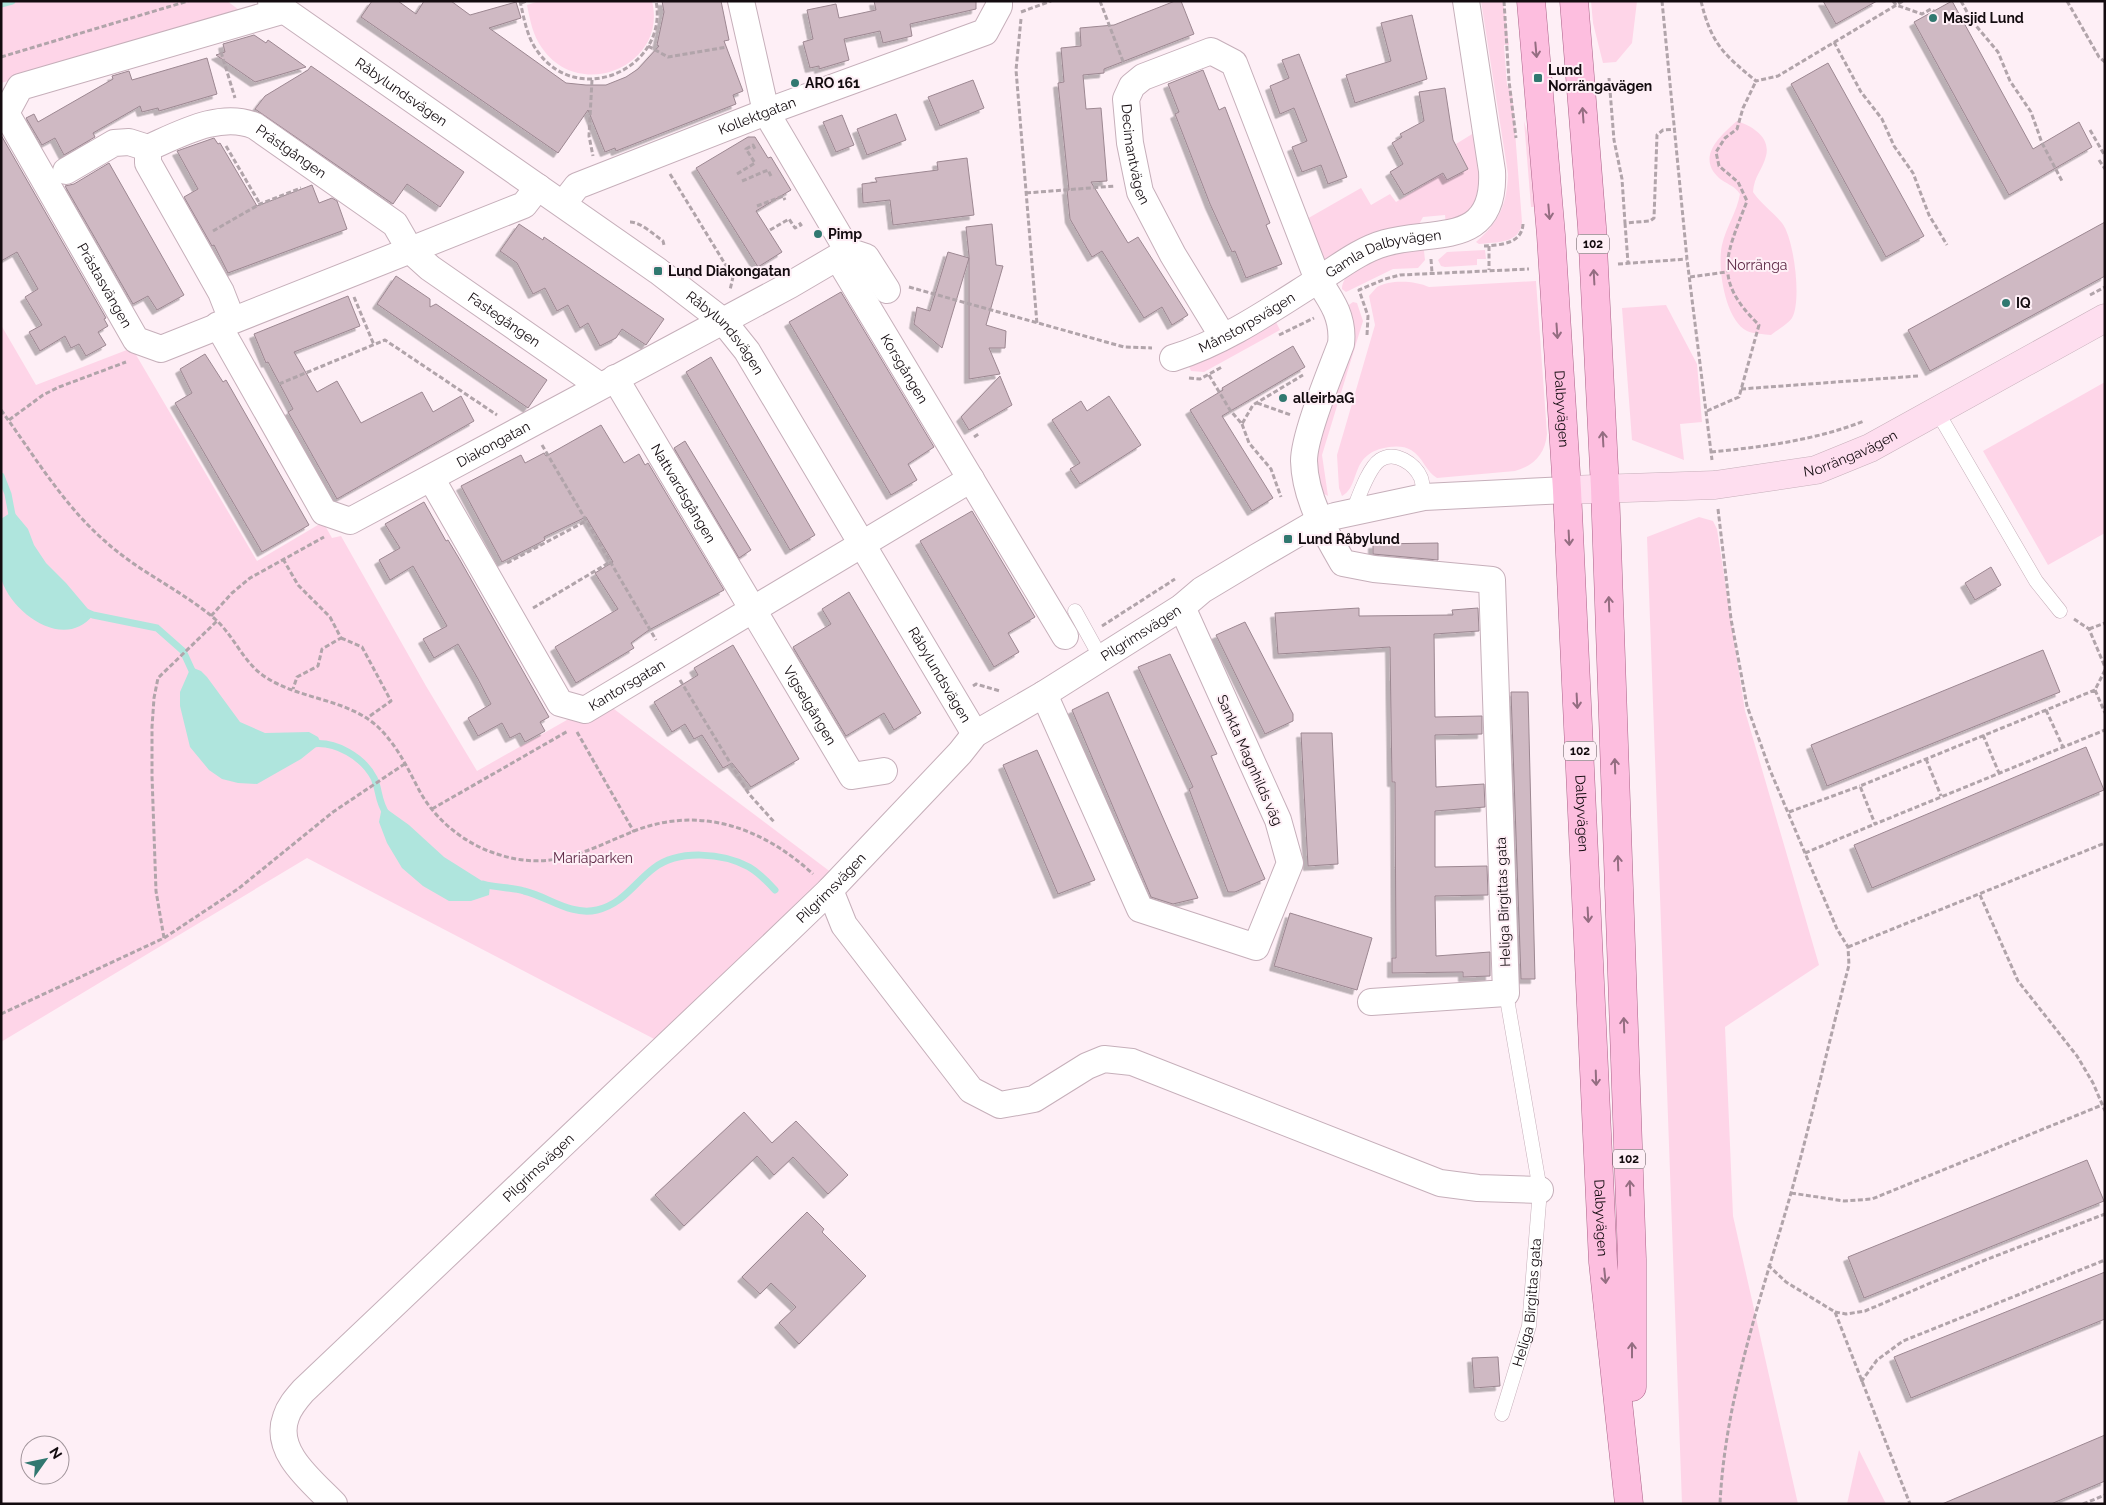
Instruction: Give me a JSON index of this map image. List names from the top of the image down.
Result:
{
  "streets": {
    "main road": ["102", "Dalbyvägen"],
    "street": [
      "Råbylundsvägen",
      "Kollektgatan",
      "Prästgången",
      "Decimantvägen",
      "Gamla Dalbyvägen",
      "Prästasvängen",
      "Fastegången",
      "Månstorpsvägen",
      "Korsgången",
      "Diakongatan",
      "Norrängavägen",
      "Nattvardsgången",
      "Pilgrimsvägen",
      "Kantorsgatan",
      "Vigselgången",
      "Sankta Magnhilds väg",
      "Heliga Birgittas gata"
    ]
  },
  "crossings": [
    ["Råbylundsvägen", "Kollektgatan"],
    ["Råbylundsvägen", "Prästasvängen"],
    ["Råbylundsvägen", "Diakongatan"],
    ["Råbylundsvägen", "Pilgrimsvägen"],
    ["Råbylundsvägen", "Kantorsgatan"],
    ["Kollektgatan", "Korsgången"],
    ["Prästgången", "Fastegången"],
    ["Decimantvägen", "Gamla Dalbyvägen"],
    ["Decimantvägen", "Månstorpsvägen"],
    ["Gamla Dalbyvägen", "Månstorpsvägen"],
    ["Gamla Dalbyvägen", "Pilgrimsvägen"],
    ["Gamla Dalbyvägen", "Heliga Birgittas gata"],
    ["Fastegången", "Diakongatan"],
    ["Fastegången", "Nattvardsgången"],
    ["Korsgången", "Diakongatan"],
    ["Dalbyvägen", "Norrängavägen"],
    ["Dalbyvägen", "Pilgrimsvägen"],
    ["Diakongatan", "Nattvardsgången"],
    ["Diakongatan", "Kantorsgatan"],
    ["Norrängavägen", "Pilgrimsvägen"],
    ["Nattvardsgången", "Kantorsgatan"],
    ["Nattvardsgången", "Vigselgången"],
    ["Pilgrimsvägen", "Sankta Magnhilds väg"],
    ["Pilgrimsvägen", "Heliga Birgittas gata"],
    ["Kantorsgatan", "Vigselgången"]
  ],
  "parks": ["Norränga", "Mariaparken"],
  "places": {
    "other": [
      "Masjid Lund",
      "ARO 161",
      "Pimp",
      "IQ",
      "alleirbaG"
    ],
    "transit": ["Lund Norrängavägen", "Lund Diakongatan", "Lund Råbylund"]
  },
  "north": "top right"
}
